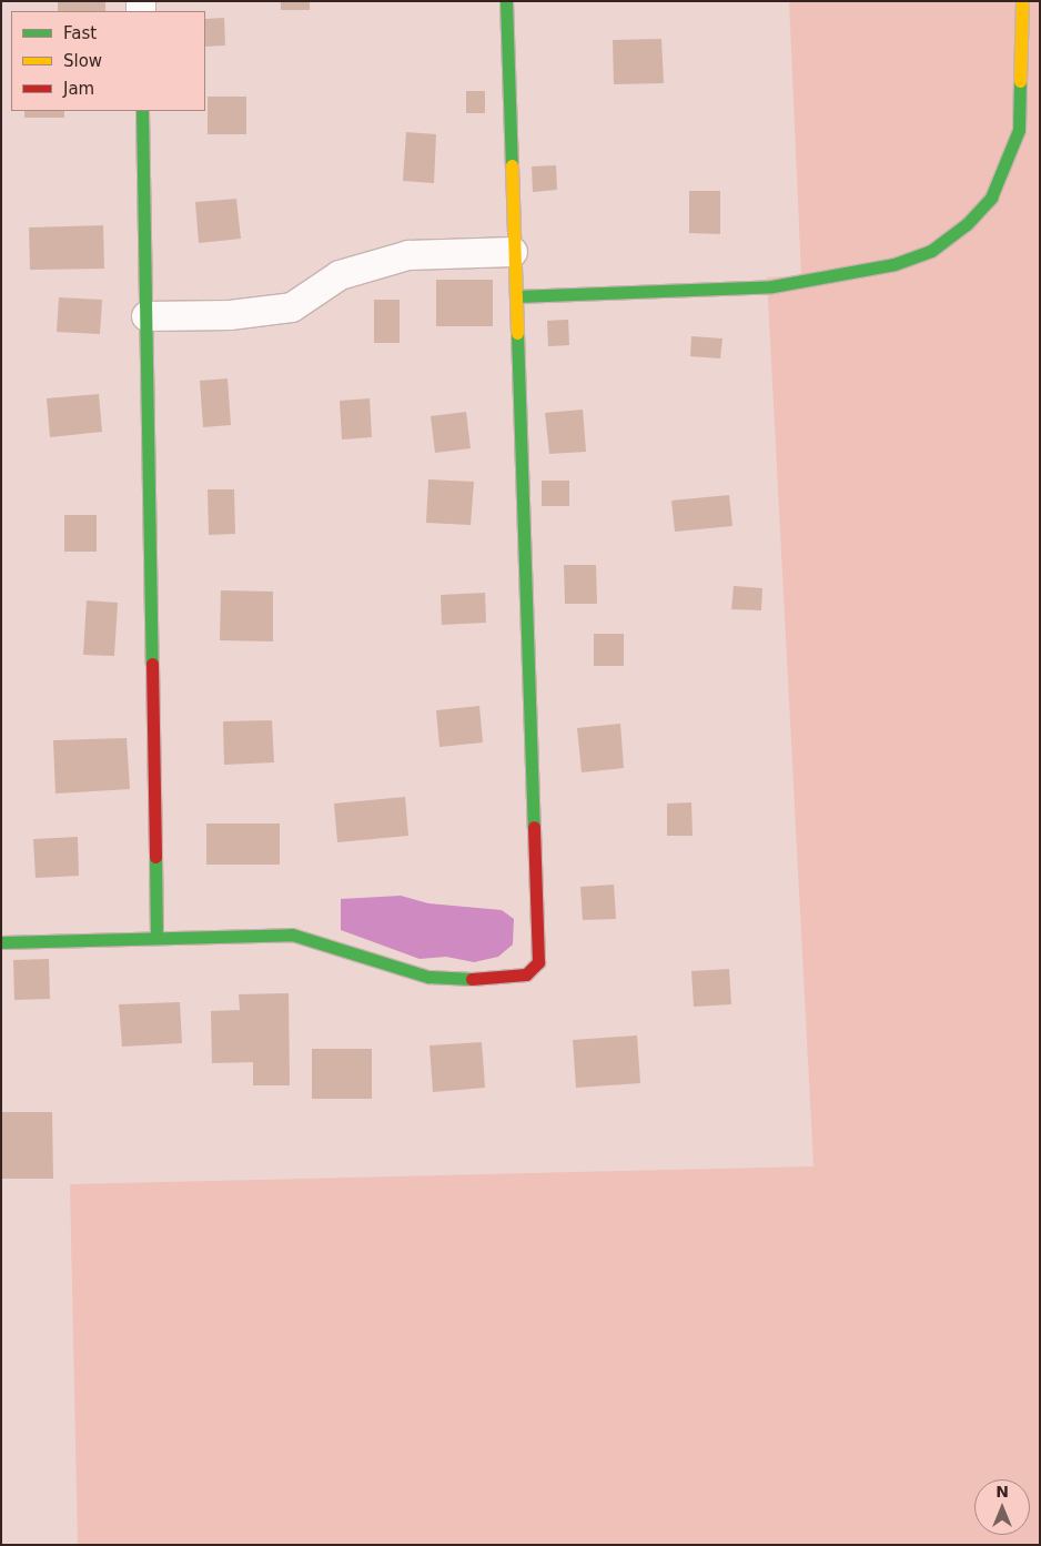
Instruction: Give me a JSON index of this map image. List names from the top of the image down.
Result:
{
  "legend": ["Fast", "Slow", "Jam"],
  "north": "top"
}
